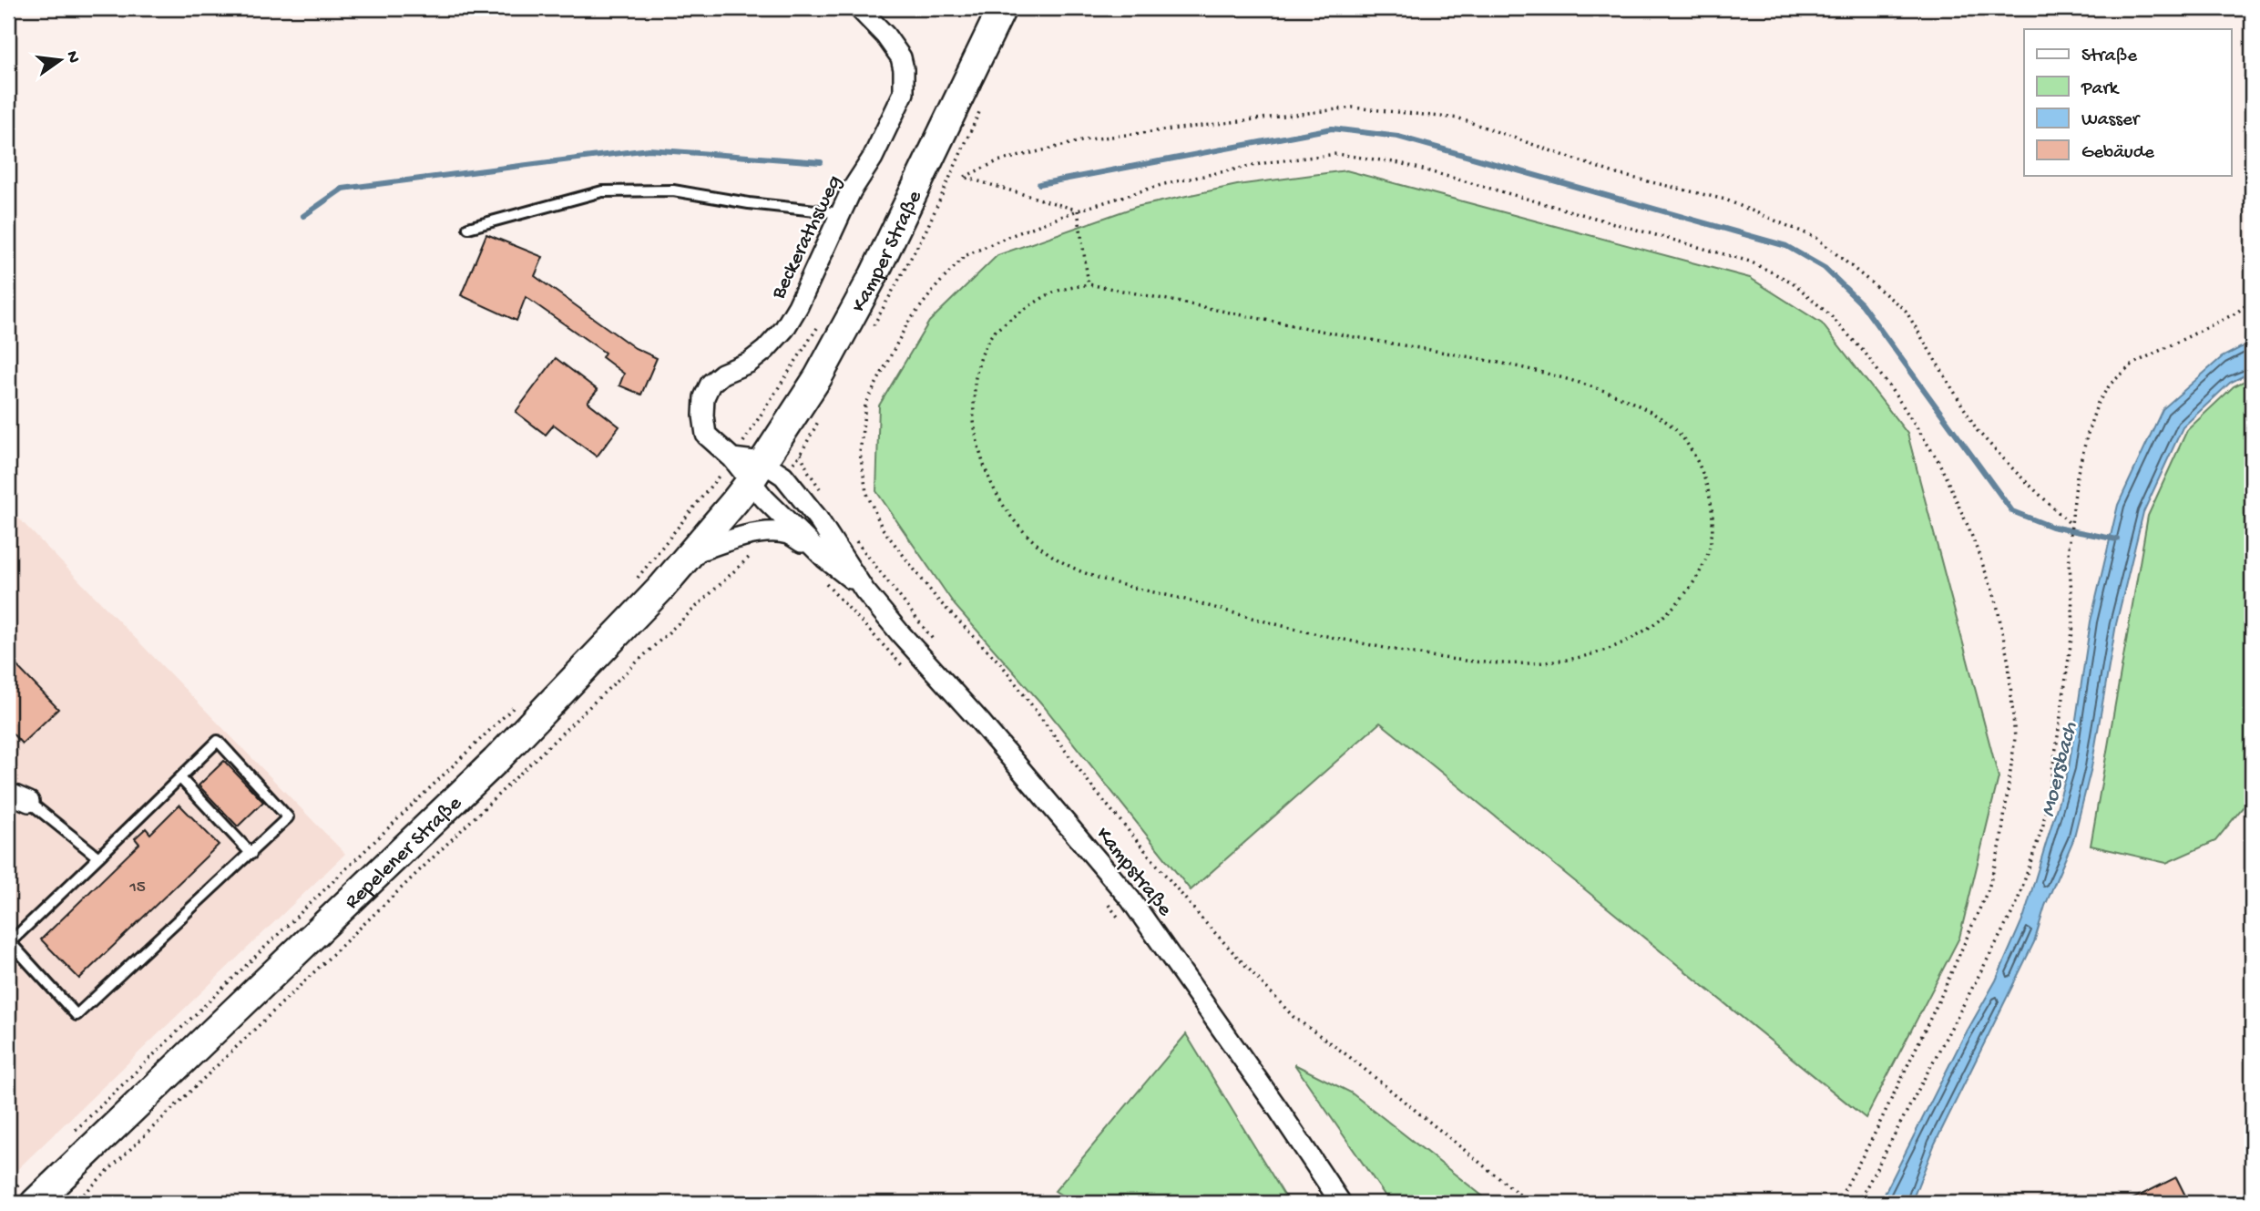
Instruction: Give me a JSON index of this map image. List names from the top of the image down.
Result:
{
  "streets": {
    "main road": ["Kamper Straße", "Repelener Straße"],
    "street": ["Beckerathsweg", "Kampstraße"]
  },
  "crossings": [
    ["Kamper Straße", "Repelener Straße"],
    ["Kamper Straße", "Kampstraße"],
    ["Repelener Straße", "Kampstraße"]
  ],
  "water": ["Moersbach"],
  "house_numbers": ["15"],
  "legend": [
    "Straße",
    "Park",
    "Wasser",
    "Gebäude"
  ],
  "north": "right"
}
